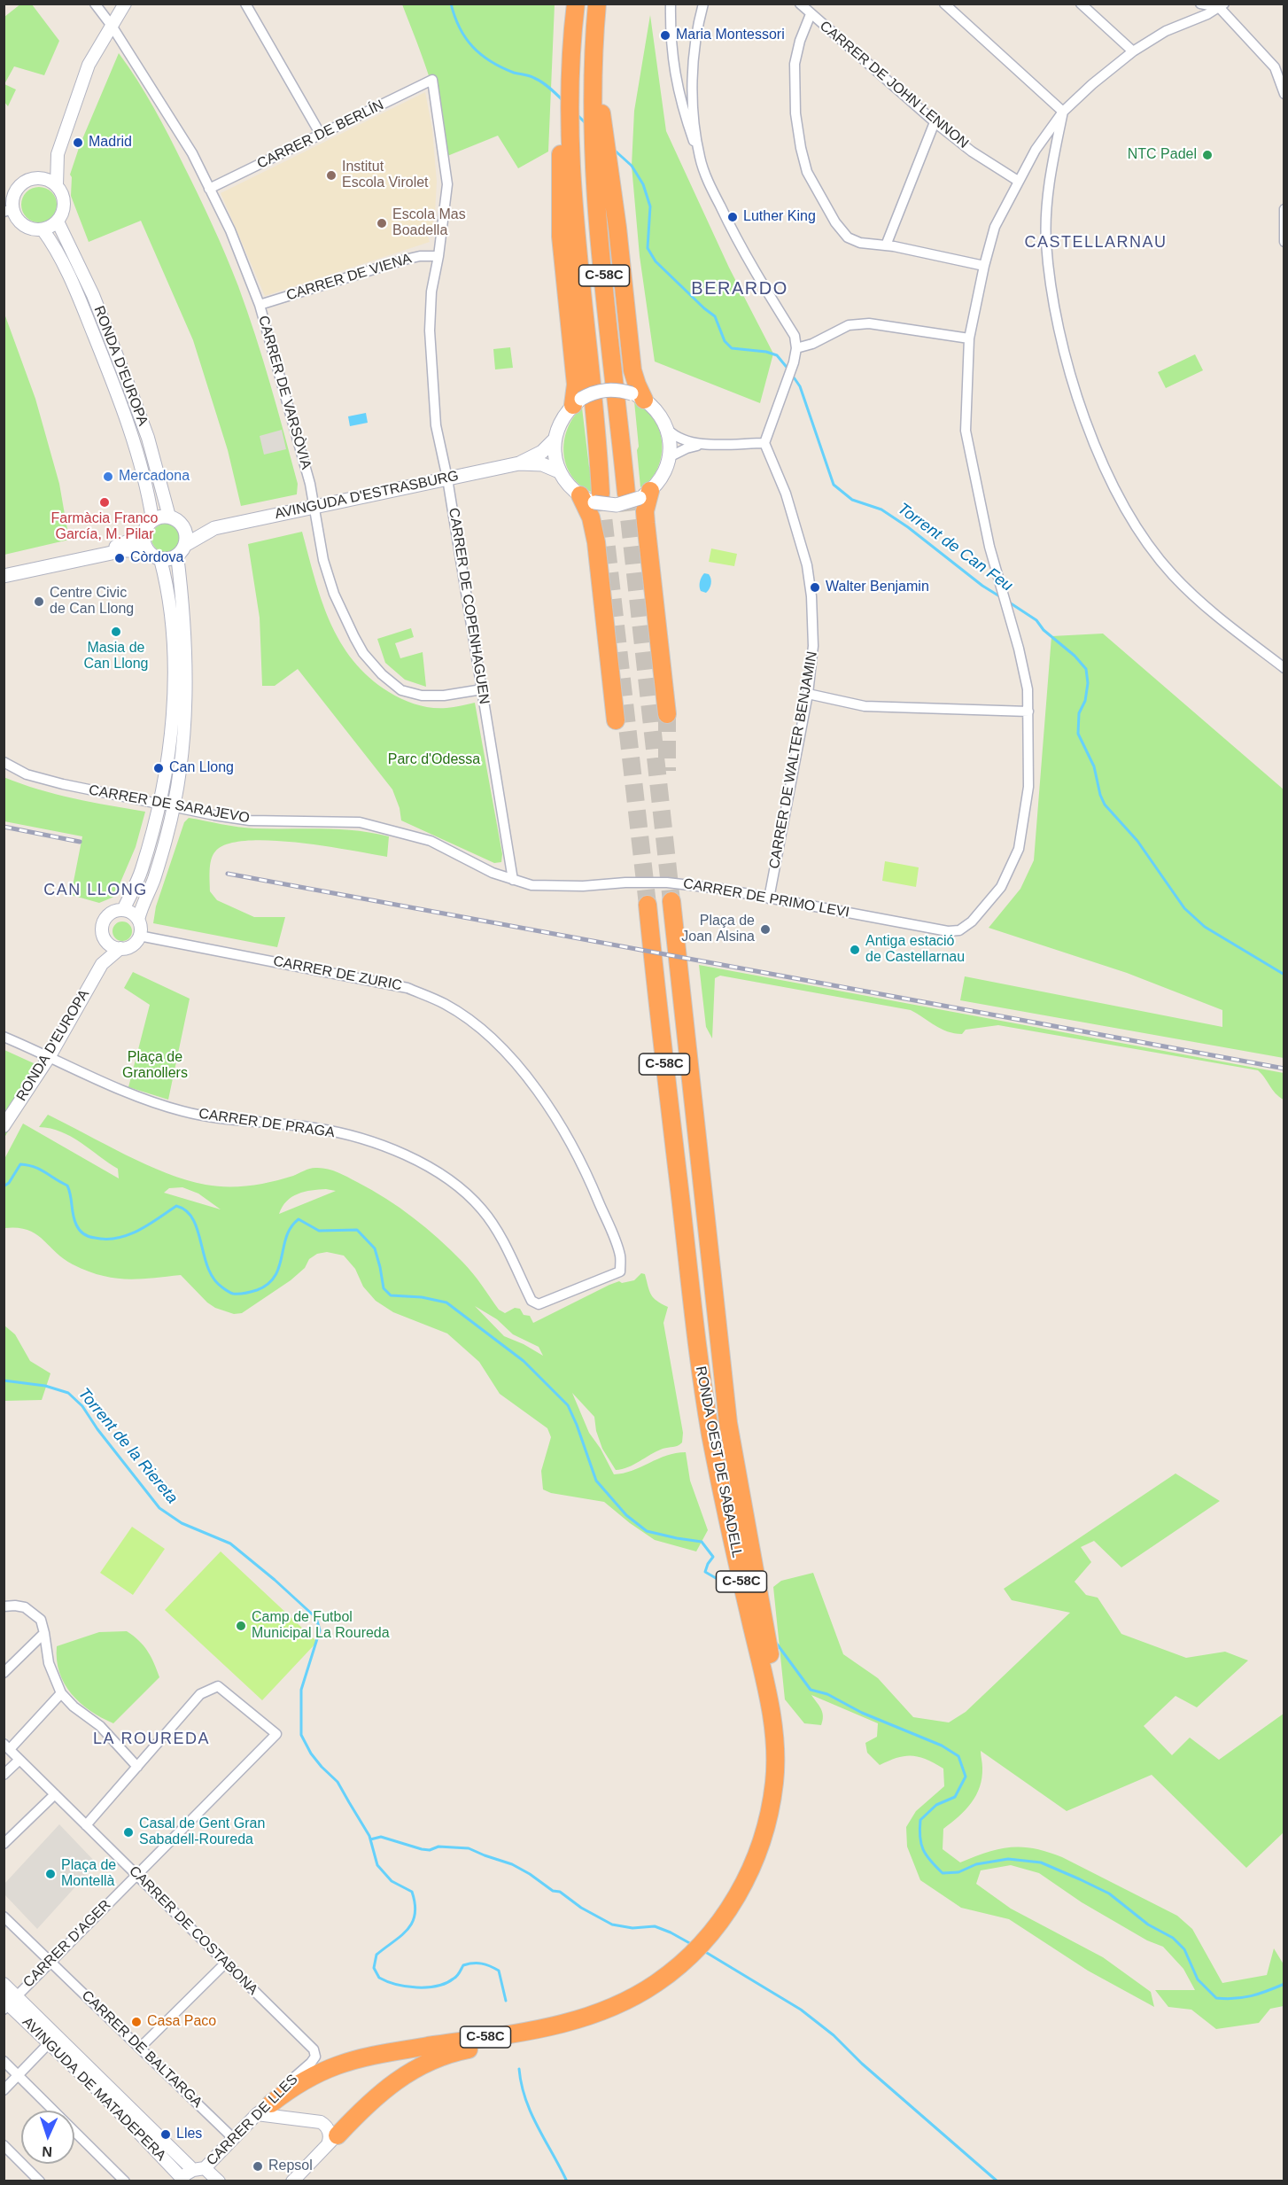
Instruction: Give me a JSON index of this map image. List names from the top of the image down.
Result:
{
  "streets": {
    "highway": ["C-58C", "RONDA OEST DE SABADELL"],
    "main road": ["AVINGUDA D'ESTRASBURG"],
    "street": [
      "CARRER DE JOHN LENNON",
      "CARRER DE BERLÍN",
      "CARRER DE VIENA",
      "RONDA D'EUROPA",
      "CARRER DE VARSÒVIA",
      "CARRER DE COPENHAGUEN",
      "CARRER DE WALTER BENJAMIN",
      "CARRER DE SARAJEVO",
      "CARRER DE PRIMO LEVI",
      "CARRER DE ZURIC",
      "CARRER DE PRAGA",
      "CARRER DE COSTABONA",
      "CARRER D'AGER",
      "CARRER DE BALTARGA",
      "AVINGUDA DE MATADEPERA",
      "CARRER DE LLES"
    ]
  },
  "crossings": [
    ["CARRER DE BERLÍN", "CARRER DE VARSÒVIA"],
    ["CARRER DE BERLÍN", "CARRER DE COPENHAGUEN"],
    ["C-58C", "RONDA OEST DE SABADELL"],
    ["CARRER DE VIENA", "CARRER DE VARSÒVIA"],
    ["CARRER DE VIENA", "CARRER DE COPENHAGUEN"],
    ["RONDA D'EUROPA", "AVINGUDA D'ESTRASBURG"],
    ["RONDA D'EUROPA", "CARRER DE ZURIC"],
    ["RONDA D'EUROPA", "CARRER DE PRAGA"],
    ["CARRER DE VARSÒVIA", "AVINGUDA D'ESTRASBURG"],
    ["CARRER DE VARSÒVIA", "CARRER DE COPENHAGUEN"],
    ["AVINGUDA D'ESTRASBURG", "CARRER DE COPENHAGUEN"],
    ["CARRER DE COPENHAGUEN", "CARRER DE SARAJEVO"],
    ["CARRER DE WALTER BENJAMIN", "CARRER DE PRIMO LEVI"],
    ["CARRER DE SARAJEVO", "CARRER DE PRIMO LEVI"],
    ["CARRER DE ZURIC", "CARRER DE PRAGA"],
    ["RONDA OEST DE SABADELL", "CARRER DE LLES"],
    ["CARRER DE COSTABONA", "CARRER D'AGER"],
    ["CARRER DE COSTABONA", "CARRER DE LLES"],
    ["CARRER D'AGER", "CARRER DE BALTARGA"],
    ["CARRER D'AGER", "AVINGUDA DE MATADEPERA"],
    ["CARRER DE BALTARGA", "CARRER DE LLES"],
    ["AVINGUDA DE MATADEPERA", "CARRER DE LLES"]
  ],
  "districts": [
    "CASTELLARNAU",
    "BERARDO",
    "CAN LLONG",
    "LA ROUREDA"
  ],
  "water": ["Torrent de Can Feu", "Torrent de la Riereta"],
  "parks": ["Parc d'Odessa", "Plaça de Granollers"],
  "places": [
    "Maria Montessori",
    "Madrid",
    "NTC Padel",
    "Institut Escola Virolet",
    "Luther King",
    "Escola Mas Boadella",
    "Mercadona",
    "Farmàcia Franco García, M. Pilar",
    "Còrdova",
    "Walter Benjamin",
    "Centre Civic de Can Llong",
    "Masia de Can Llong",
    "Can Llong",
    "Plaça de Joan Alsina",
    "Antiga estació de Castellarnau",
    "Camp de Futbol Municipal La Roureda",
    "Casal de Gent Gran Sabadell-Roureda",
    "Plaça de Montellà",
    "Casa Paco",
    "Lles",
    "Repsol"
  ],
  "north": "bottom"
}
